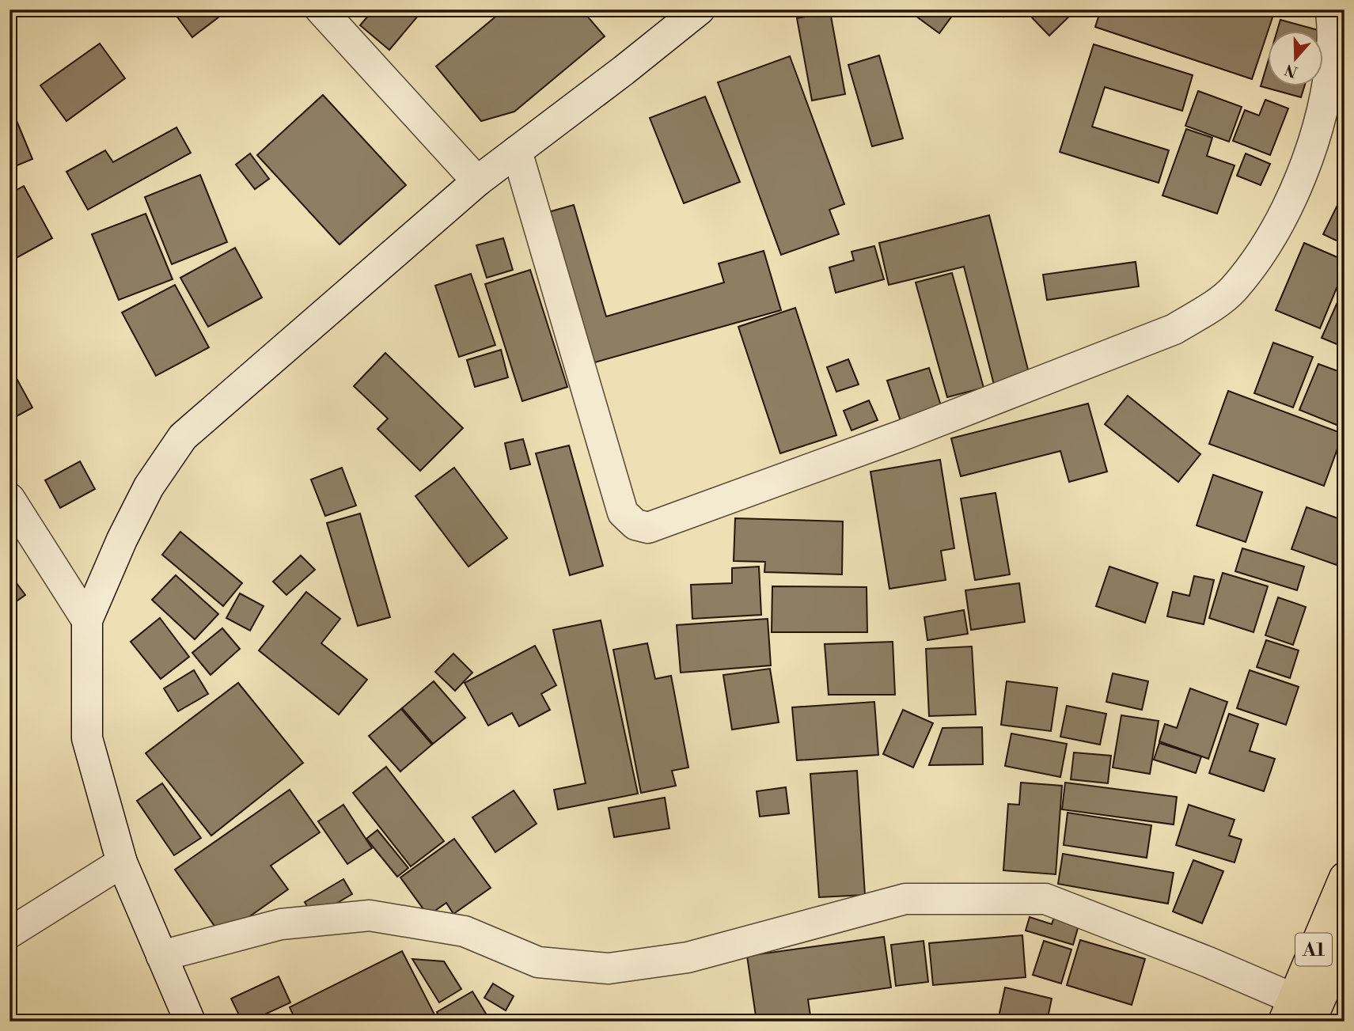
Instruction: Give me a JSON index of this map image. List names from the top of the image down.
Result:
{
  "streets": {
    "highway": ["A1"]
  },
  "north": "bottom"
}
